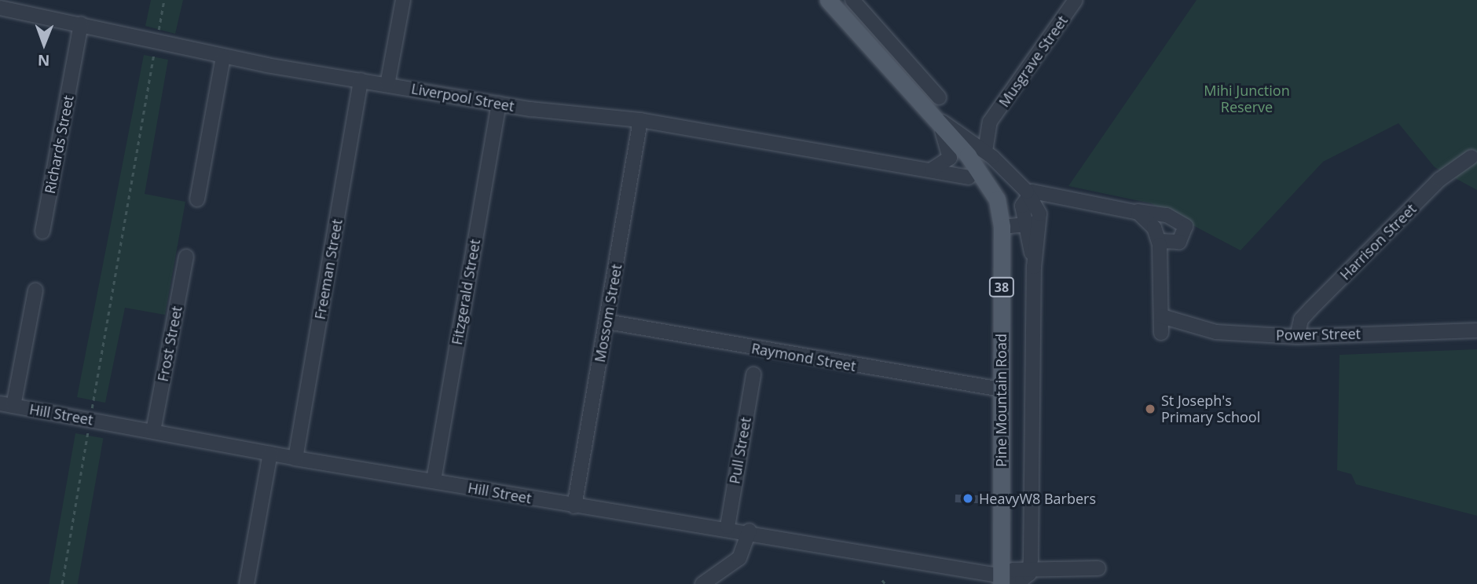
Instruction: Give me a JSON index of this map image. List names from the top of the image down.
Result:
{
  "streets": {
    "main road": ["38", "Pine Mountain Road"],
    "street": [
      "Musgrave Street",
      "Liverpool Street",
      "Richards Street",
      "Harrison Street",
      "Freeman Street",
      "Fitzgerald Street",
      "Mossom Street",
      "Power Street",
      "Frost Street",
      "Raymond Street",
      "Hill Street",
      "Pull Street"
    ]
  },
  "crossings": [
    ["Musgrave Street", "Pine Mountain Road"],
    ["Liverpool Street", "Richards Street"],
    ["Liverpool Street", "Freeman Street"],
    ["Liverpool Street", "Fitzgerald Street"],
    ["Liverpool Street", "Mossom Street"],
    ["Harrison Street", "Power Street"],
    ["Freeman Street", "Hill Street"],
    ["Fitzgerald Street", "Hill Street"],
    ["Mossom Street", "Raymond Street"],
    ["Mossom Street", "Hill Street"],
    ["Frost Street", "Hill Street"],
    ["Raymond Street", "Pine Mountain Road"],
    ["Pine Mountain Road", "Hill Street"],
    ["Hill Street", "Pull Street"]
  ],
  "parks": ["Mihi Junction Reserve"],
  "places": ["St Joseph's Primary School", "HeavyW8 Barbers"],
  "north": "bottom"
}
